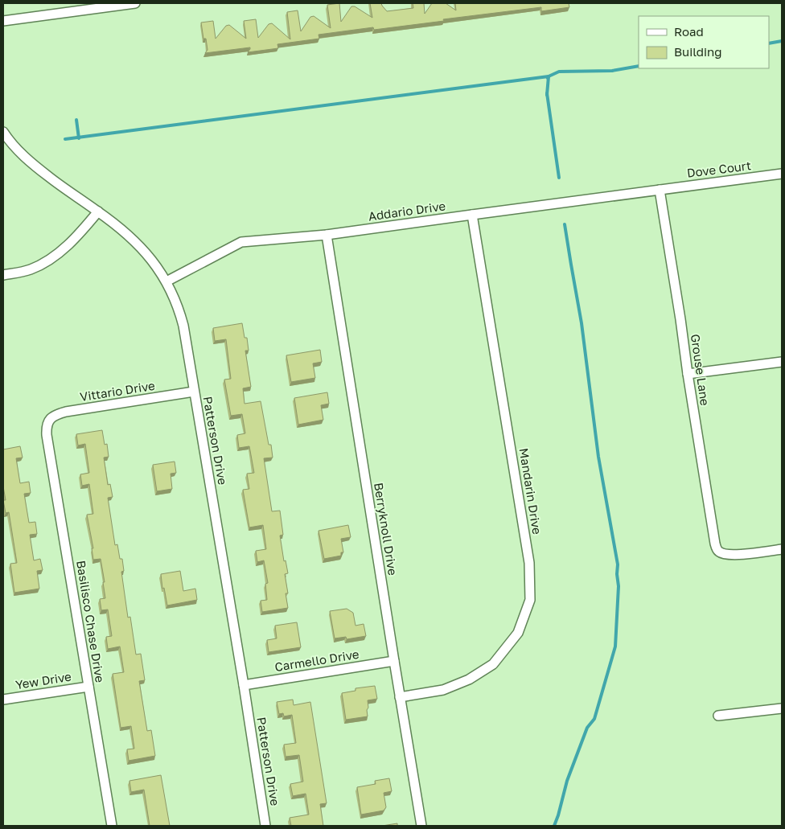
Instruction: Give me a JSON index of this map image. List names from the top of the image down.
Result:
{
  "streets": {
    "street": [
      "Dove Court",
      "Addario Drive",
      "Grouse Lane",
      "Vittario Drive",
      "Patterson Drive",
      "Mandarin Drive",
      "Berryknoll Drive",
      "Basilisco Chase Drive",
      "Carmello Drive",
      "Yew Drive"
    ]
  },
  "crossings": [
    ["Dove Court", "Addario Drive"],
    ["Dove Court", "Grouse Lane"],
    ["Addario Drive", "Grouse Lane"],
    ["Addario Drive", "Patterson Drive"],
    ["Addario Drive", "Mandarin Drive"],
    ["Addario Drive", "Berryknoll Drive"],
    ["Vittario Drive", "Patterson Drive"],
    ["Vittario Drive", "Basilisco Chase Drive"],
    ["Patterson Drive", "Carmello Drive"],
    ["Mandarin Drive", "Berryknoll Drive"],
    ["Berryknoll Drive", "Carmello Drive"],
    ["Basilisco Chase Drive", "Yew Drive"]
  ],
  "legend": ["Road", "Building"]
}
